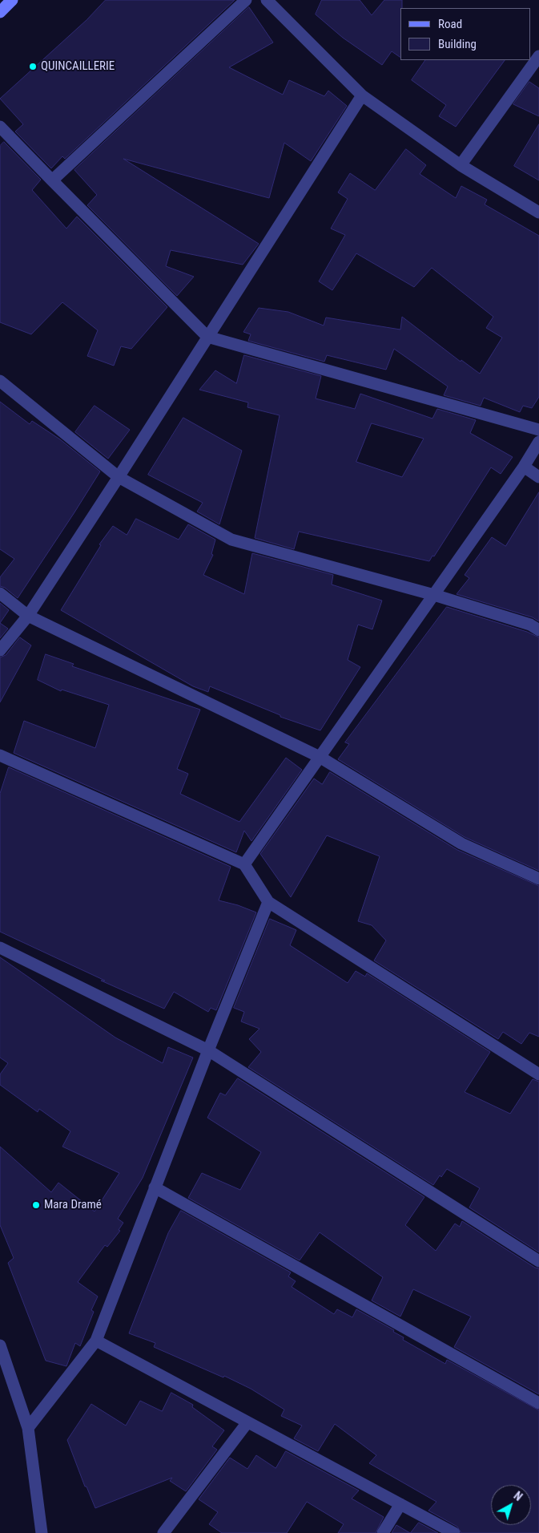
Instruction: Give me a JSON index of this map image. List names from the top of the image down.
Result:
{
  "places": ["QUINCAILLERIE", "Mara Dramé"],
  "legend": ["Road", "Building"],
  "north": "top right"
}
